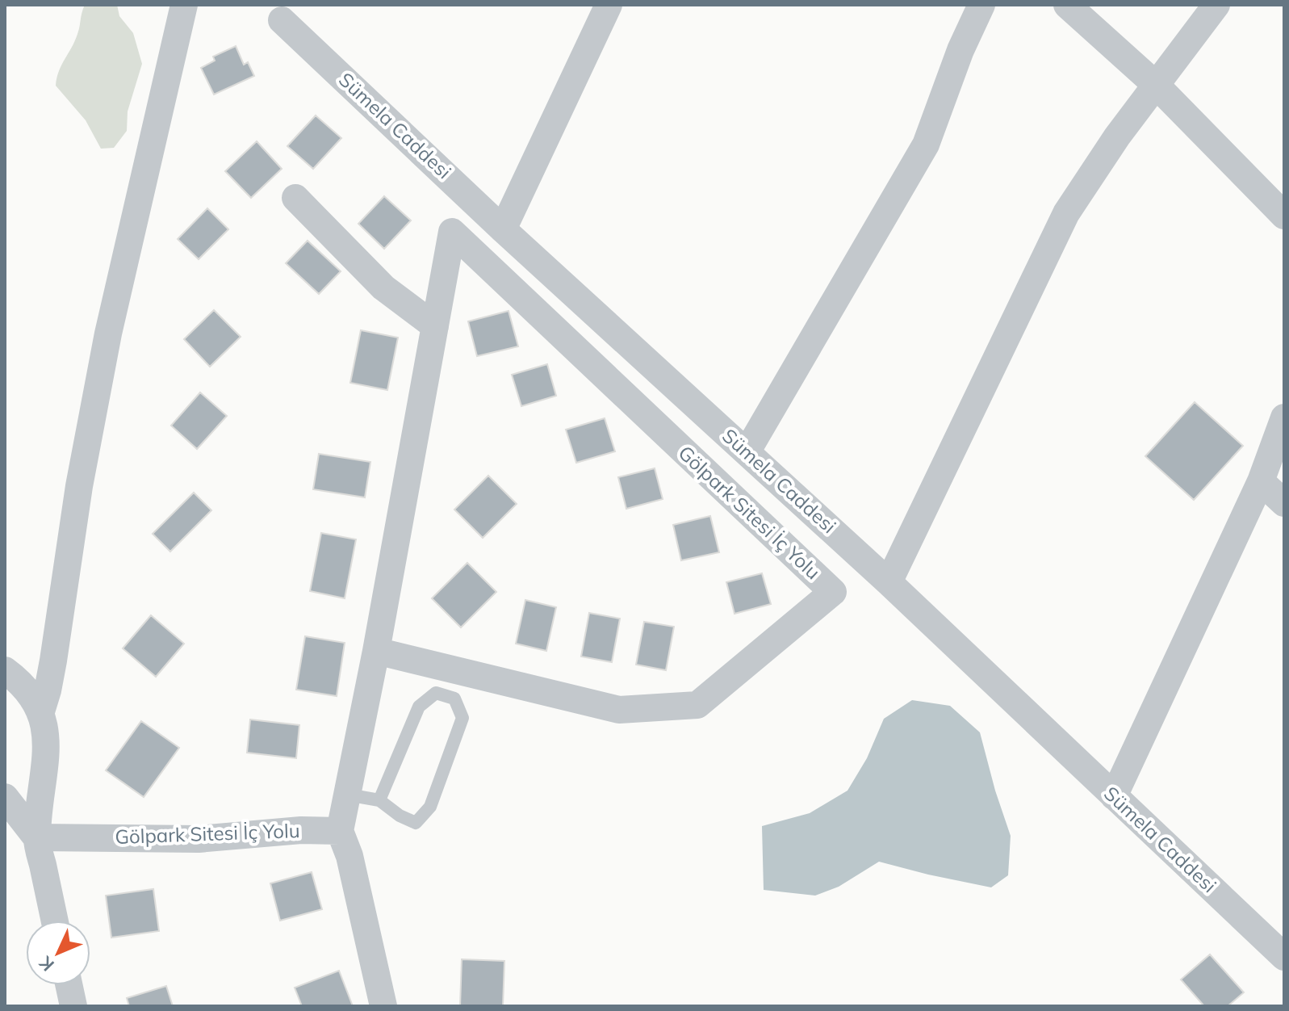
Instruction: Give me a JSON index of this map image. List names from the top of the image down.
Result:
{
  "streets": {
    "street": ["Sümela Caddesi", "Gölpark Sitesi İç Yolu"]
  },
  "north": "bottom left"
}
